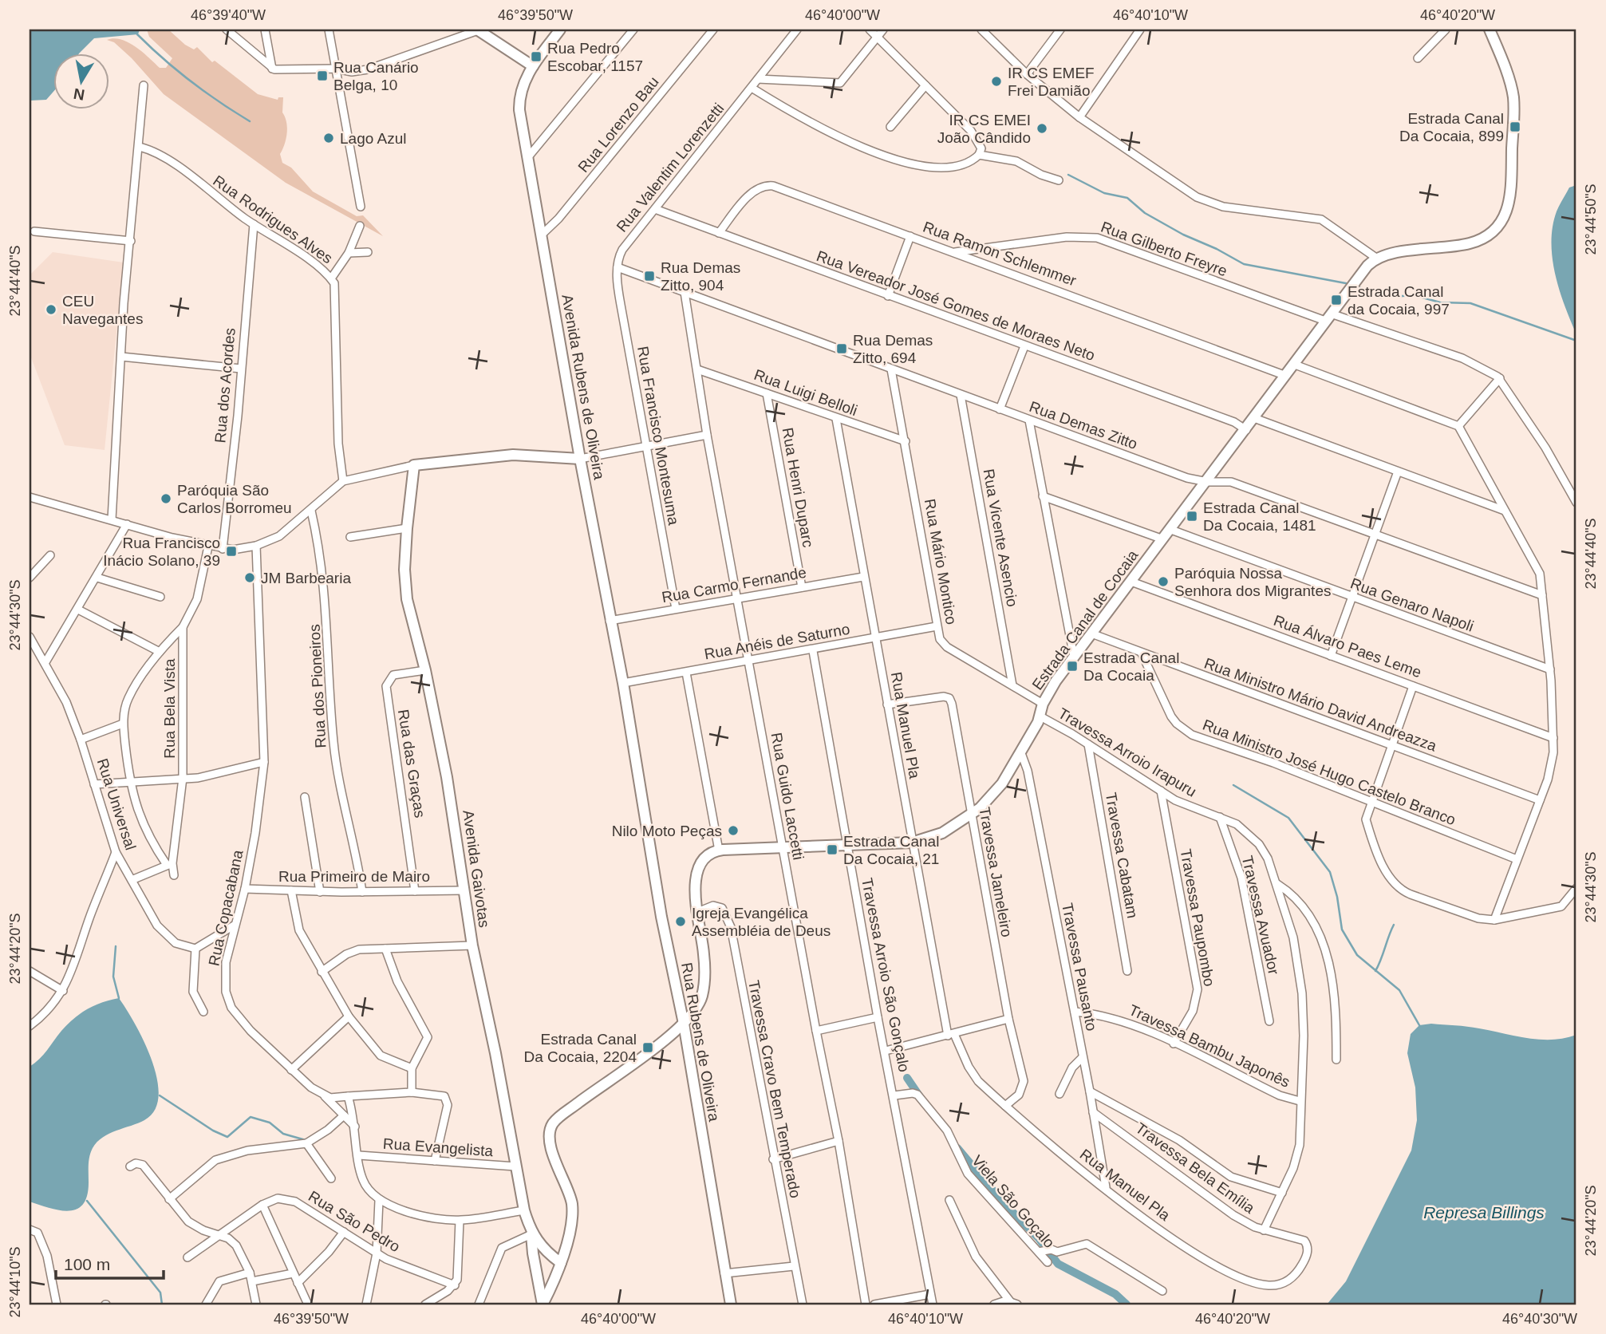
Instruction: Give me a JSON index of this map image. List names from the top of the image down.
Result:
{
  "streets": {
    "main road": [
      "Avenida Rubens de Oliveira",
      "Estrada Canal de Cocaia",
      "Avenida Gaivotas",
      "Rua Rubens de Oliveira"
    ],
    "street": [
      "Rua Lorenzo Bau",
      "Rua Valentim Lorenzetti",
      "Rua Rodrigues Alves",
      "Rua Gilberto Freyre",
      "Rua Ramon Schlemmer",
      "Rua Vereador José Gomes de Moraes Neto",
      "Rua dos Acordes",
      "Rua Luigi Belloli",
      "Rua Demas Zitto",
      "Rua Francisco Montesuma",
      "Rua Henri Duparc",
      "Rua Vicente Asencio",
      "Rua Mário Montico",
      "Rua Carmo Fernande",
      "Rua Genaro Napoli",
      "Rua Anéis de Saturno",
      "Rua Álvaro Paes Leme",
      "Rua dos Pioneiros",
      "Rua Ministro Mário David Andreazza",
      "Rua Bela Vista",
      "Rua Manuel Pla",
      "Travessa Arroio Irapuru",
      "Rua das Graças",
      "Rua Ministro José Hugo Castelo Branco",
      "Rua Guido Laccetti",
      "Rua Universal",
      "Travessa Cabatam",
      "Travessa Jameleiro",
      "Rua Primeiro de Mairo",
      "Rua Copacabana",
      "Travessa Avuador",
      "Travessa Paupombo",
      "Travessa Pausanto",
      "Travessa Arroio São Gonçalo",
      "Travessa Bambu Japonês",
      "Travessa Cravo Bem Temperado",
      "Rua Evangelista",
      "Travessa Bela Emília",
      "Viela São Goçalo",
      "Rua São Pedro"
    ]
  },
  "crossings": [
    ["Rua Lorenzo Bau", "Avenida Rubens de Oliveira"],
    ["Rua Valentim Lorenzetti", "Rua Vereador José Gomes de Moraes Neto"],
    ["Rua Valentim Lorenzetti", "Rua Demas Zitto"],
    ["Rua Valentim Lorenzetti", "Rua Francisco Montesuma"],
    ["Rua Rodrigues Alves", "Rua dos Acordes"],
    ["Rua Gilberto Freyre", "Rua Ramon Schlemmer"],
    ["Rua Gilberto Freyre", "Estrada Canal de Cocaia"],
    ["Rua Ramon Schlemmer", "Rua Vereador José Gomes de Moraes Neto"],
    ["Rua Ramon Schlemmer", "Estrada Canal de Cocaia"],
    ["Rua Vereador José Gomes de Moraes Neto", "Estrada Canal de Cocaia"],
    ["Avenida Rubens de Oliveira", "Rua Carmo Fernande"],
    ["Avenida Rubens de Oliveira", "Rua Rubens de Oliveira"],
    ["Rua Luigi Belloli", "Rua Henri Duparc"],
    ["Rua Luigi Belloli", "Rua Mário Montico"],
    ["Rua Luigi Belloli", "Rua Manuel Pla"],
    ["Rua Luigi Belloli", "Rua Guido Laccetti"],
    ["Rua Demas Zitto", "Rua Francisco Montesuma"],
    ["Rua Demas Zitto", "Rua Vicente Asencio"],
    ["Rua Demas Zitto", "Rua Mário Montico"],
    ["Rua Demas Zitto", "Estrada Canal de Cocaia"],
    ["Rua Demas Zitto", "Rua Guido Laccetti"],
    ["Rua Francisco Montesuma", "Rua Carmo Fernande"],
    ["Rua Henri Duparc", "Rua Carmo Fernande"],
    ["Rua Vicente Asencio", "Rua Mário Montico"],
    ["Rua Mário Montico", "Estrada Canal de Cocaia"],
    ["Rua Mário Montico", "Rua Anéis de Saturno"],
    ["Rua Carmo Fernande", "Rua Manuel Pla"],
    ["Rua Carmo Fernande", "Rua Guido Laccetti"],
    ["Rua Carmo Fernande", "Rua Rubens de Oliveira"],
    ["Rua Genaro Napoli", "Estrada Canal de Cocaia"],
    ["Estrada Canal de Cocaia", "Rua Álvaro Paes Leme"],
    ["Estrada Canal de Cocaia", "Rua Ministro Mário David Andreazza"],
    ["Estrada Canal de Cocaia", "Rua Manuel Pla"],
    ["Estrada Canal de Cocaia", "Travessa Arroio Irapuru"],
    ["Estrada Canal de Cocaia", "Rua Guido Laccetti"],
    ["Estrada Canal de Cocaia", "Travessa Jameleiro"],
    ["Estrada Canal de Cocaia", "Travessa Pausanto"],
    ["Estrada Canal de Cocaia", "Travessa Arroio São Gonçalo"],
    ["Rua Anéis de Saturno", "Rua Manuel Pla"],
    ["Rua Anéis de Saturno", "Rua Guido Laccetti"],
    ["Rua Anéis de Saturno", "Travessa Arroio São Gonçalo"],
    ["Rua Anéis de Saturno", "Rua Rubens de Oliveira"],
    ["Rua dos Pioneiros", "Rua Primeiro de Mairo"],
    ["Rua Ministro Mário David Andreazza", "Rua Ministro José Hugo Castelo Branco"],
    ["Rua Manuel Pla", "Travessa Jameleiro"],
    ["Rua Manuel Pla", "Travessa Pausanto"],
    ["Rua Manuel Pla", "Travessa Bela Emília"],
    ["Travessa Arroio Irapuru", "Travessa Cabatam"],
    ["Travessa Arroio Irapuru", "Travessa Avuador"],
    ["Travessa Arroio Irapuru", "Travessa Paupombo"],
    ["Travessa Arroio Irapuru", "Travessa Bambu Japonês"],
    ["Travessa Arroio Irapuru", "Travessa Bela Emília"],
    ["Rua das Graças", "Avenida Gaivotas"],
    ["Rua das Graças", "Rua Primeiro de Mairo"],
    ["Avenida Gaivotas", "Rua Primeiro de Mairo"],
    ["Avenida Gaivotas", "Rua Evangelista"],
    ["Rua Primeiro de Mairo", "Rua Copacabana"],
    ["Travessa Paupombo", "Travessa Bambu Japonês"],
    ["Travessa Pausanto", "Travessa Bambu Japonês"],
    ["Travessa Pausanto", "Travessa Bela Emília"],
    ["Travessa Arroio São Gonçalo", "Viela São Goçalo"]
  ],
  "water": ["Represa Billings"],
  "places": {
    "transit": [
      "Rua Pedro Escobar, 1157",
      "Rua Canário Belga, 10",
      "Estrada Canal Da Cocaia, 899",
      "Rua Demas Zitto, 904",
      "Estrada Canal da Cocaia, 997",
      "Rua Demas Zitto, 694",
      "Estrada Canal Da Cocaia, 1481",
      "Rua Francisco Inácio Solano, 39",
      "Estrada Canal Da Cocaia",
      "Estrada Canal Da Cocaia, 21",
      "Estrada Canal Da Cocaia, 2204"
    ],
    "other": [
      "IR CS EMEF Frei Damião",
      "IR CS EMEI João Cândido",
      "Lago Azul",
      "CEU Navegantes",
      "Paróquia São Carlos Borromeu",
      "JM Barbearia",
      "Paróquia Nossa Senhora dos Migrantes",
      "Nilo Moto Peças",
      "Igreja Evangélica Assembléia de Deus"
    ]
  },
  "scale_bar": "100 m",
  "north": "bottom",
  "coordinates": [
    "46°39'40\"W",
    "46°39'50\"W",
    "46°40'00\"W",
    "46°40'10\"W",
    "46°40'20\"W",
    "23°44'50\"S",
    "23°44'40\"S",
    "23°44'30\"S",
    "23°44'20\"S",
    "23°44'10\"S",
    "46°40'30\"W"
  ]
}
